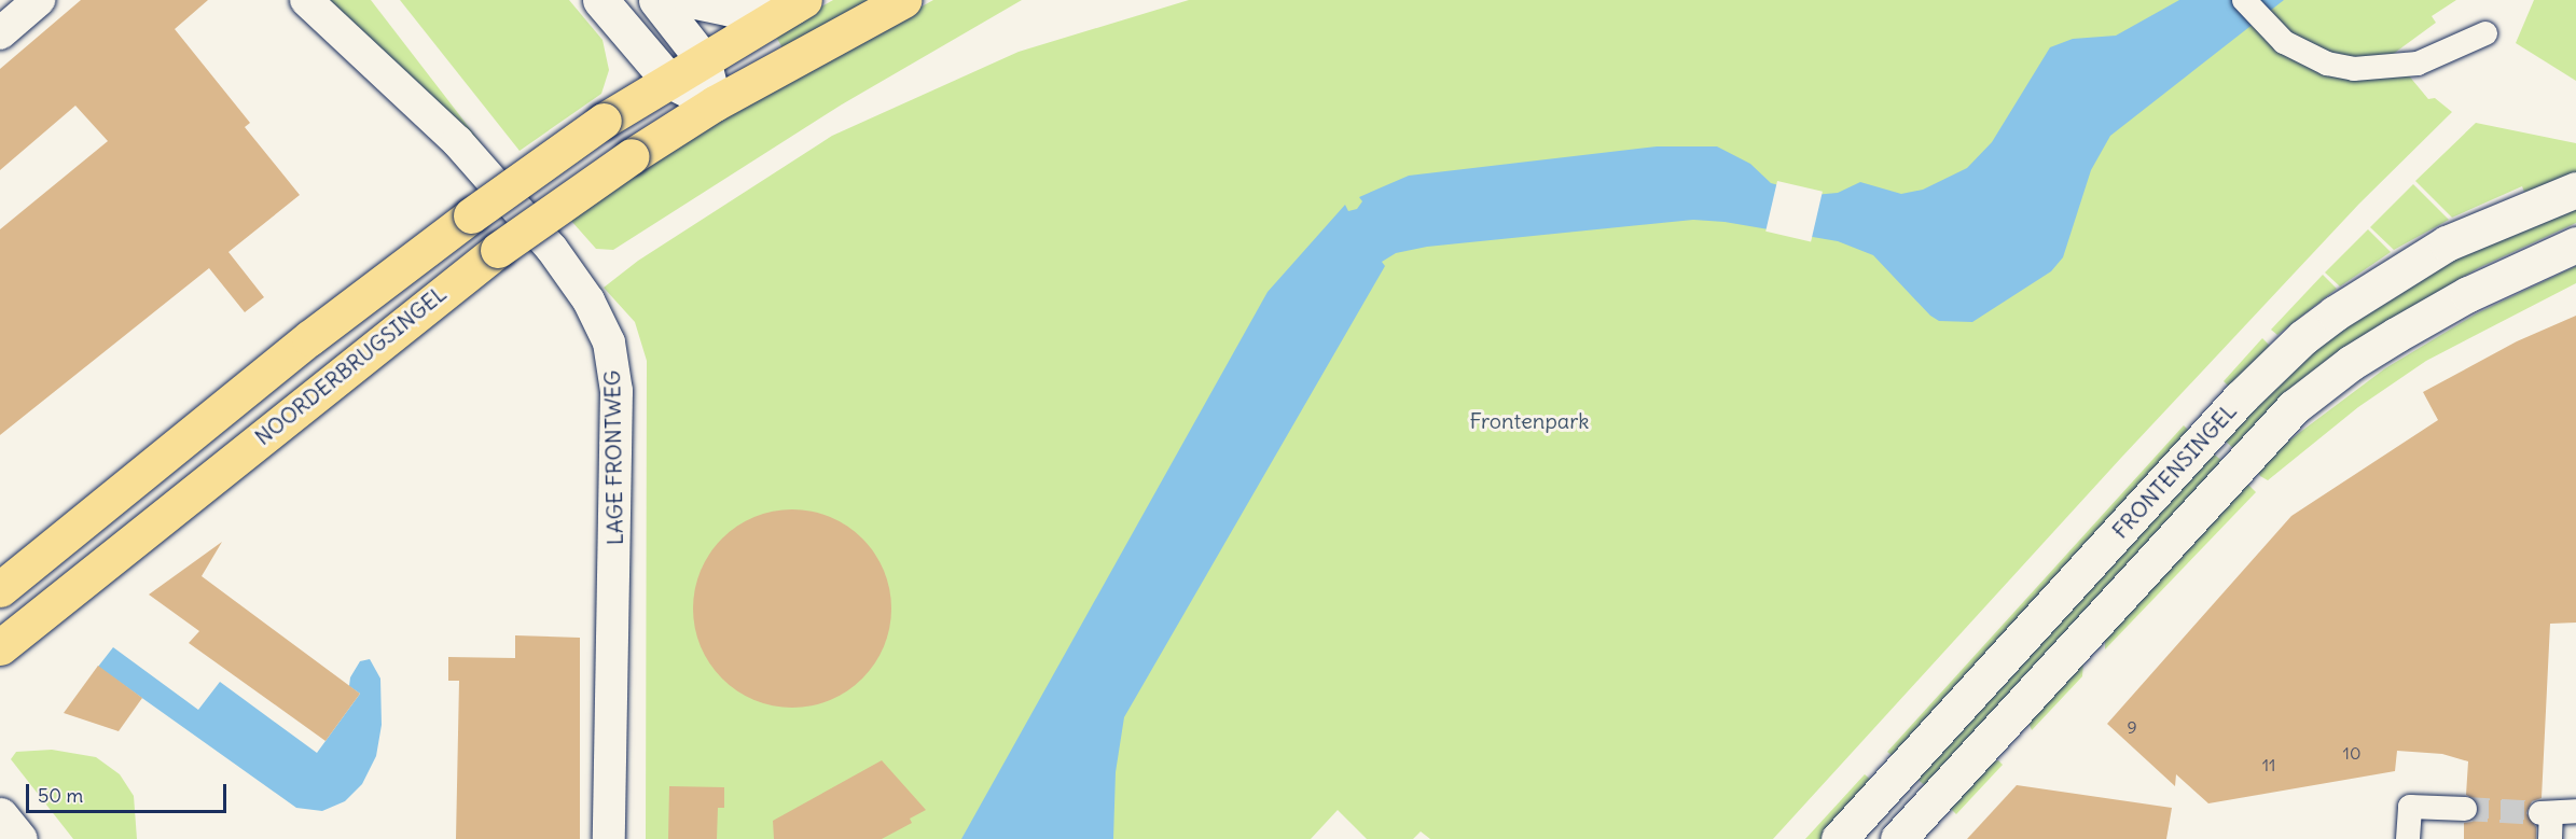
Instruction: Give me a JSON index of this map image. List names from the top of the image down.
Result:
{
  "streets": {
    "main road": ["NOORDERBRUGSINGEL", "FRONTENSINGEL"],
    "street": ["LAGE FRONTWEG"]
  },
  "parks": ["Frontenpark"],
  "house_numbers": ["9", "10", "11"],
  "scale_bar": "50 m"
}
